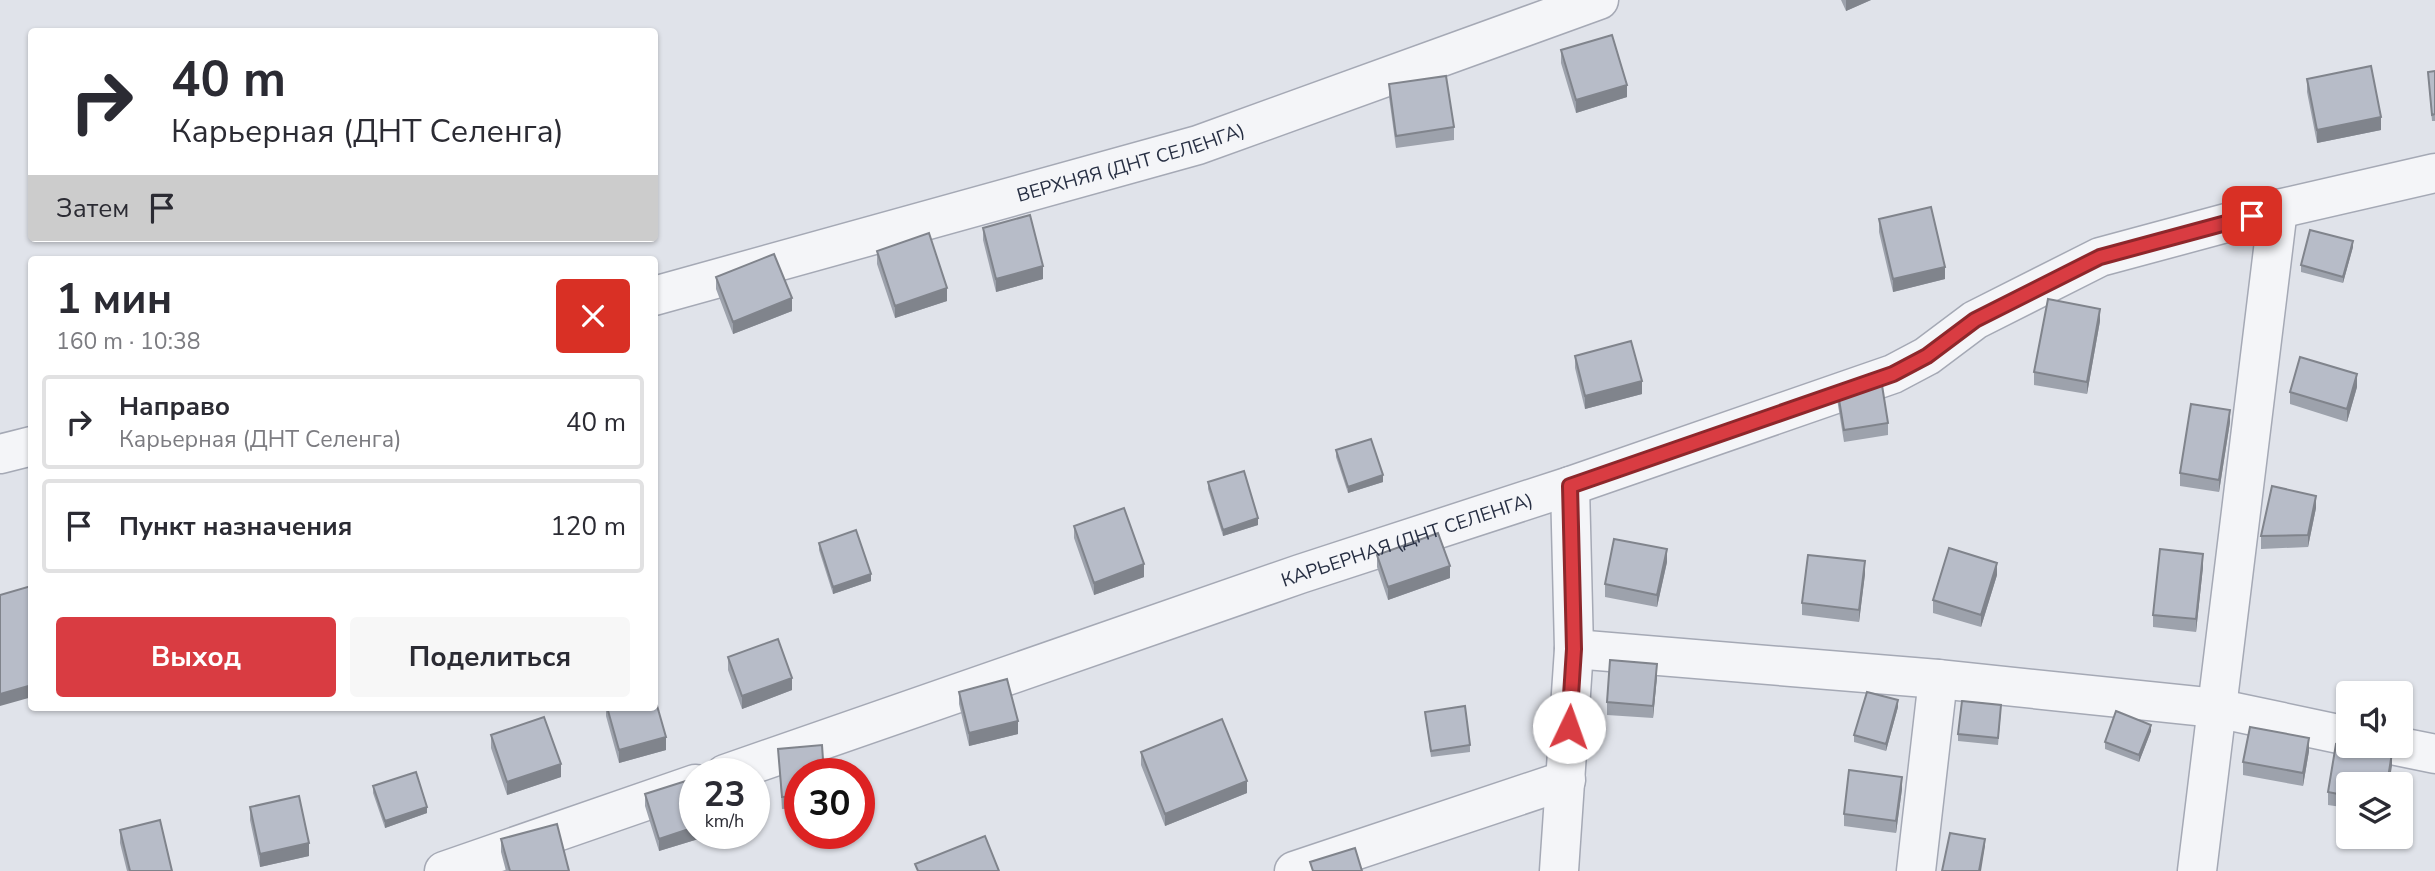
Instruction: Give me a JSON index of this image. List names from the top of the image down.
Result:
{
  "streets": {
    "street": ["ВЕРХНЯЯ (ДНТ СЕЛЕНГА)", "КАРЬЕРНАЯ (ДНТ СЕЛЕНГА)"]
  },
  "page": {
    "turn": ["40 m", "Карьерная (ДНТ Селенга)"],
    "then": "Затем",
    "heading": ["1 мин", "160 m · 10:38"],
    "list": [
      {
        "name": "Направо",
        "note": "Карьерная (ДНТ Селенга)",
        "value": "40 m"
      },
      {
        "name": "Пункт назначения",
        "value": "120 m"
      }
    ],
    "buttons": ["Выход", "Поделиться"],
    "speed": "23 km/h",
    "limit": "30"
  }
}
